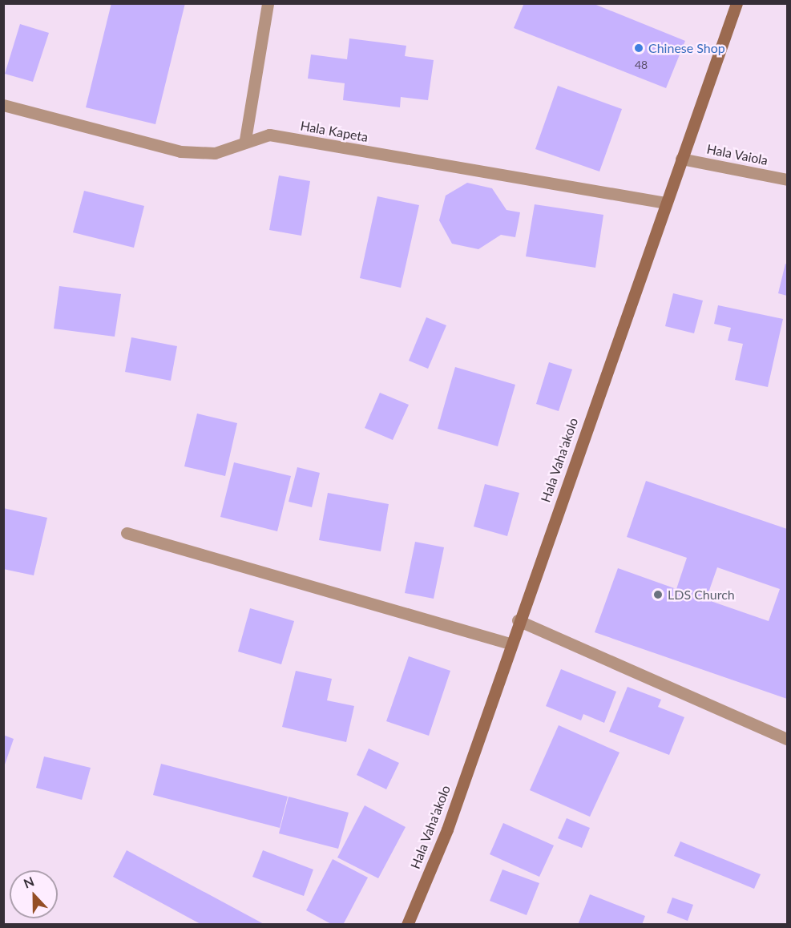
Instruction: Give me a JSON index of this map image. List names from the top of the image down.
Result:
{
  "streets": {
    "main road": ["Hala Vaha'akolo"],
    "street": ["Hala Kapeta", "Hala Vaiola"]
  },
  "crossings": [
    ["Hala Kapeta", "Hala Vaha'akolo"],
    ["Hala Vaiola", "Hala Vaha'akolo"]
  ],
  "places": ["Chinese Shop", "LDS Church"],
  "house_numbers": ["48"],
  "north": "top"
}
